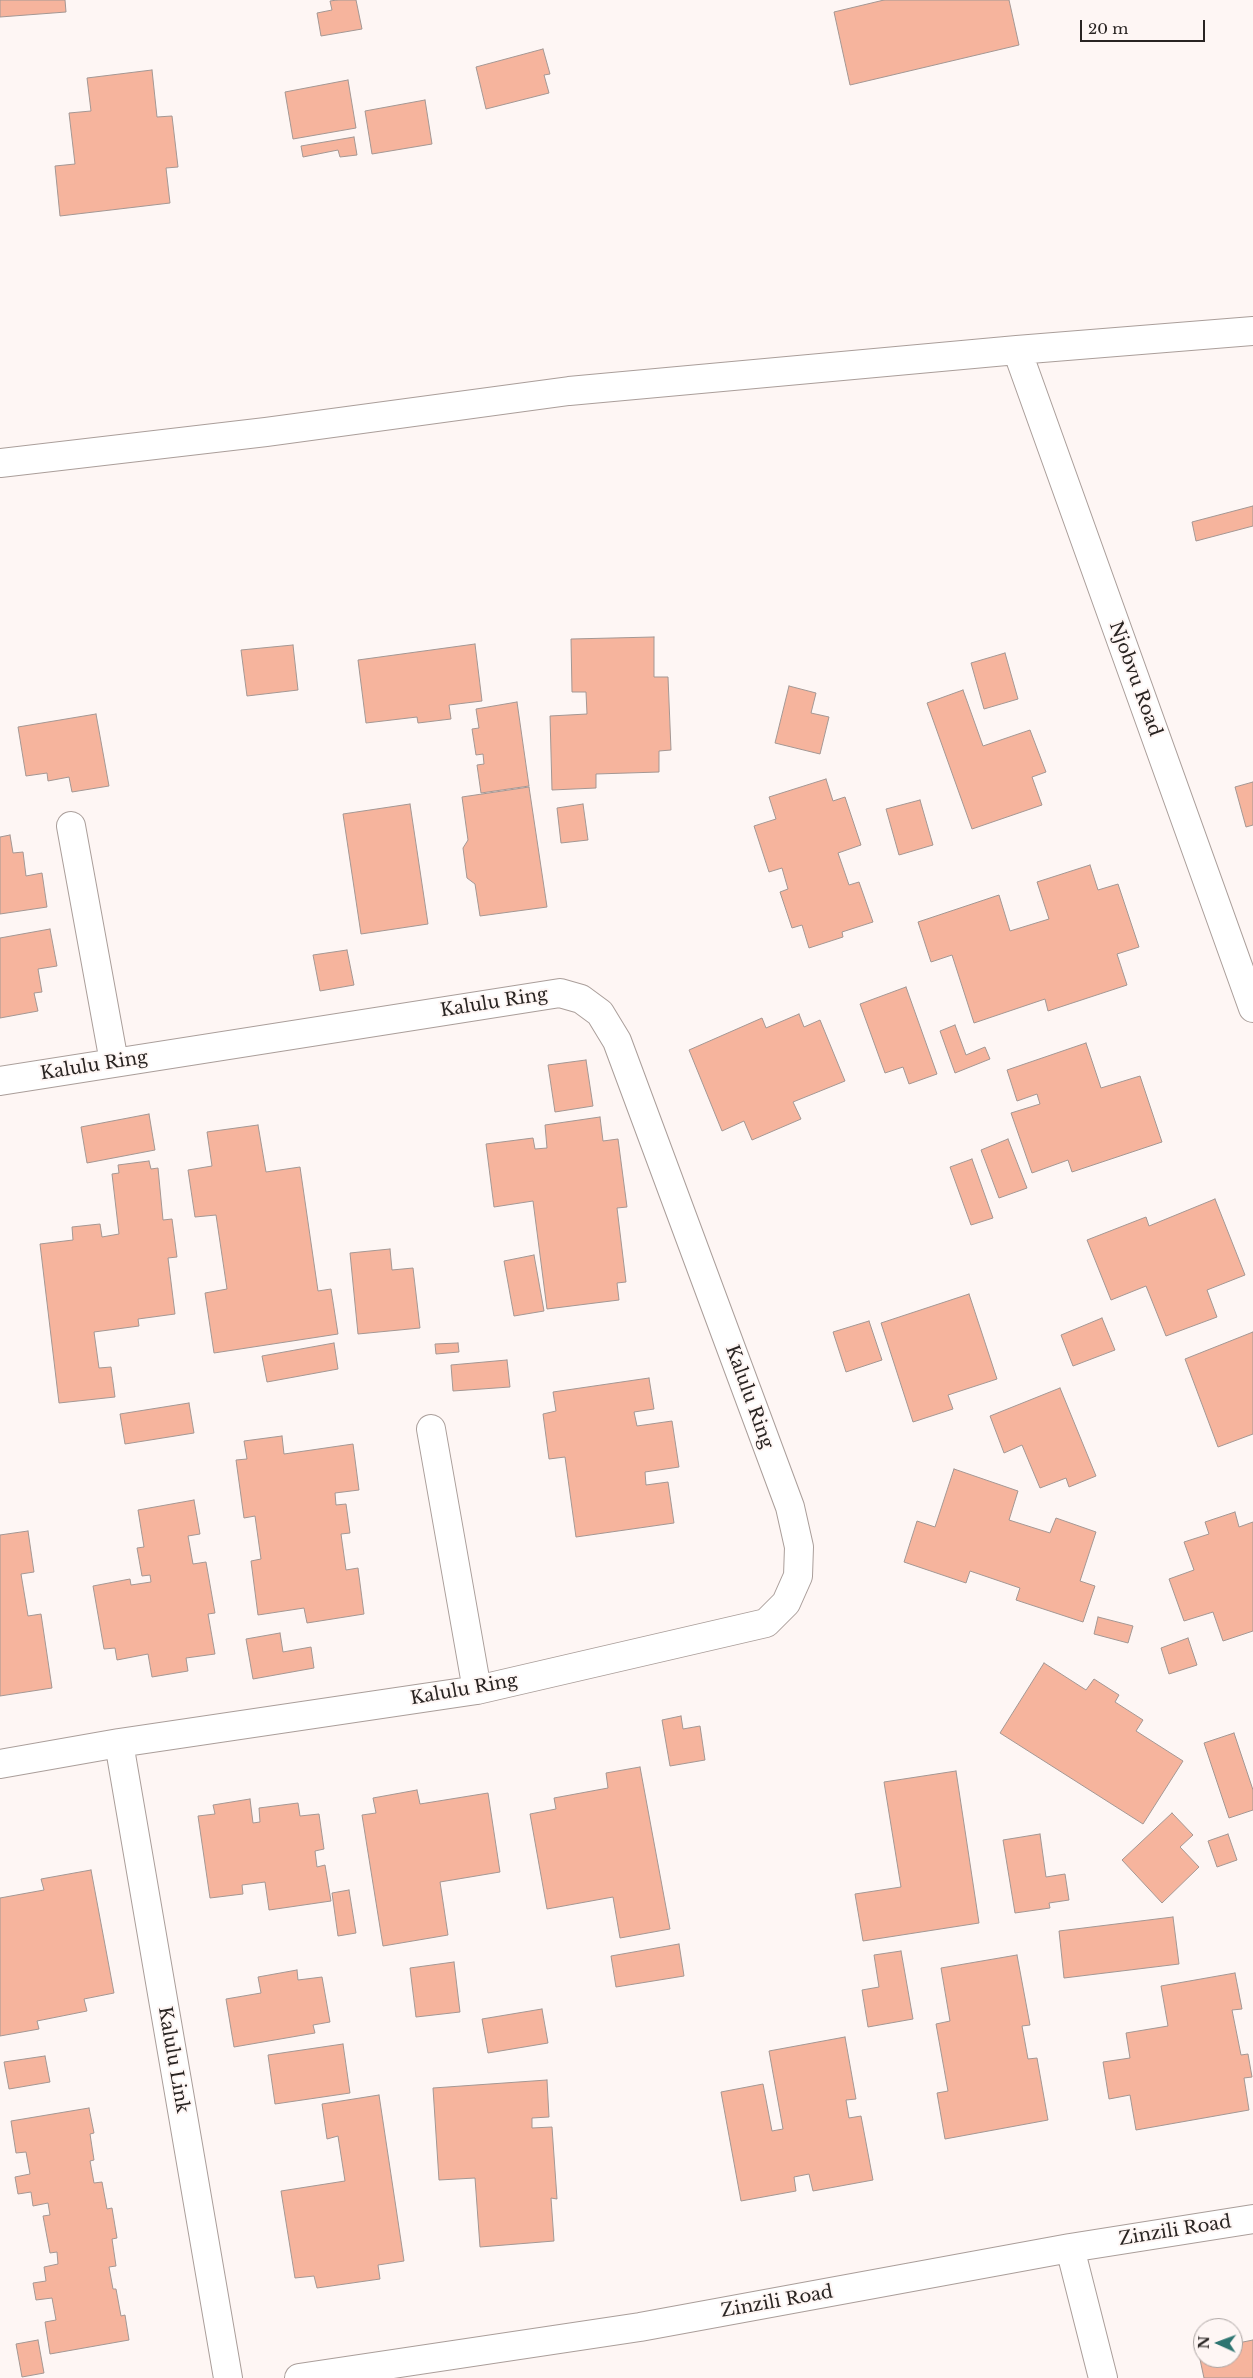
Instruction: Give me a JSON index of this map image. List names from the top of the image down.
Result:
{
  "streets": {
    "street": [
      "Njobvu Road",
      "Kalulu Ring",
      "Kalulu Link",
      "Zinzili Road"
    ]
  },
  "crossings": [
    ["Kalulu Ring", "Kalulu Link"]
  ],
  "scale_bar": "20 m",
  "north": "left"
}
